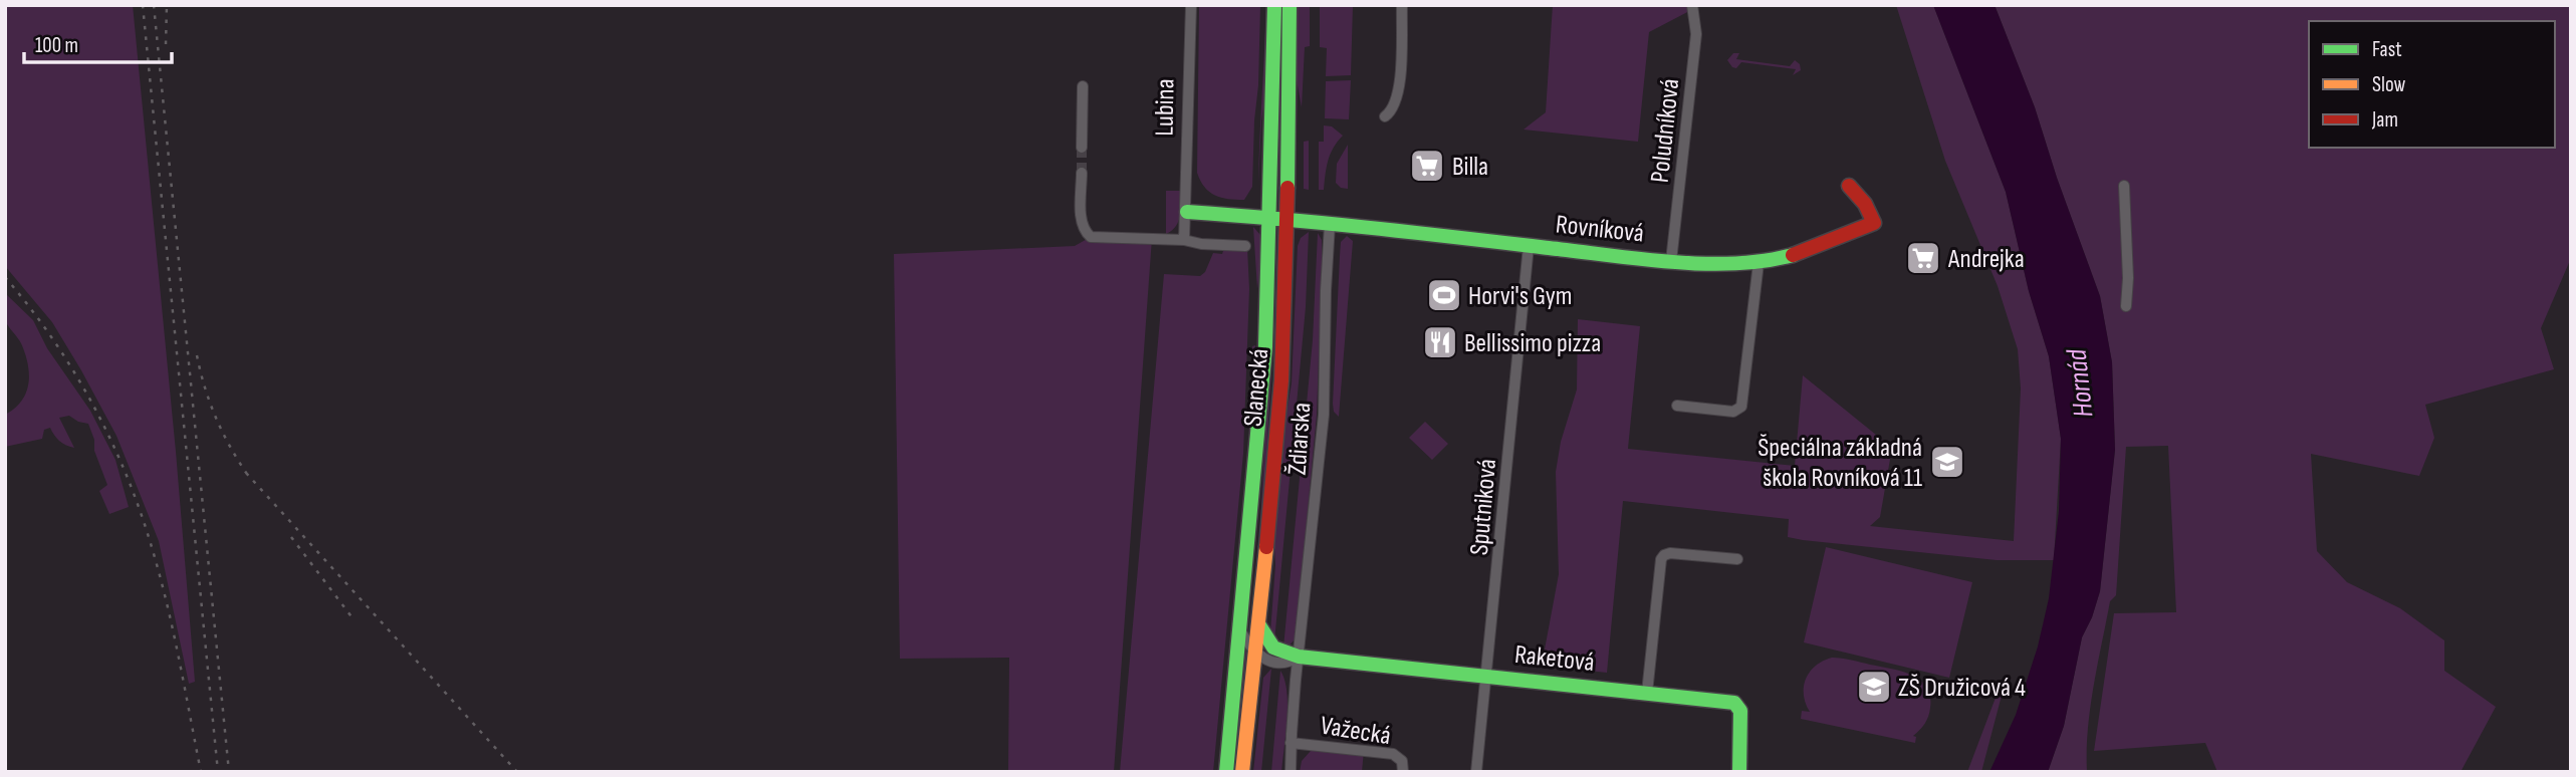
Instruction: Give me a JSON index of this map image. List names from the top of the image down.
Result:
{
  "streets": {
    "main road": ["Rovníková", "Slanecká", "Raketová"],
    "street": [
      "Lubina",
      "Poludníková",
      "Ždiarska",
      "Sputniková",
      "Važecká"
    ]
  },
  "crossings": [
    ["Poludníková", "Rovníková"],
    ["Rovníková", "Slanecká"],
    ["Rovníková", "Ždiarska"],
    ["Rovníková", "Sputniková"],
    ["Slanecká", "Raketová"],
    ["Ždiarska", "Raketová"],
    ["Ždiarska", "Važecká"],
    ["Sputniková", "Raketová"],
    ["Raketová", "Važecká"]
  ],
  "water": ["Hornád"],
  "places": {
    "supermarket": ["Billa", "Andrejka"],
    "sports": ["Horvi's Gym"],
    "restaurant": ["Bellissimo pizza"],
    "school or university": ["Špeciálna základná škola Rovníková 11", "ZŠ Družicová 4"]
  },
  "legend": ["Fast", "Slow", "Jam"],
  "scale_bar": "100 m"
}
